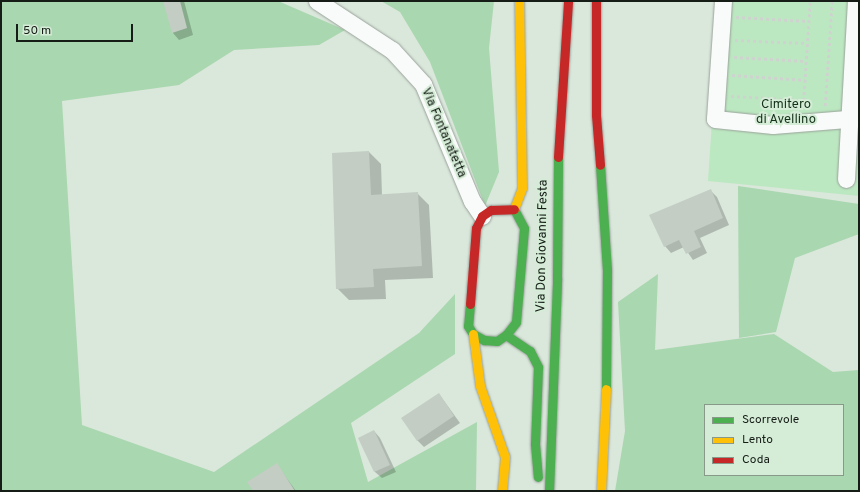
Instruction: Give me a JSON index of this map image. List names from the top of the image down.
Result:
{
  "streets": {
    "main road": ["Via Don Giovanni Festa"],
    "street": ["Via Fontanatetta"]
  },
  "parks": ["Cimitero di Avellino"],
  "legend": ["Scorrevole", "Lento", "Coda"],
  "scale_bar": "50 m"
}
